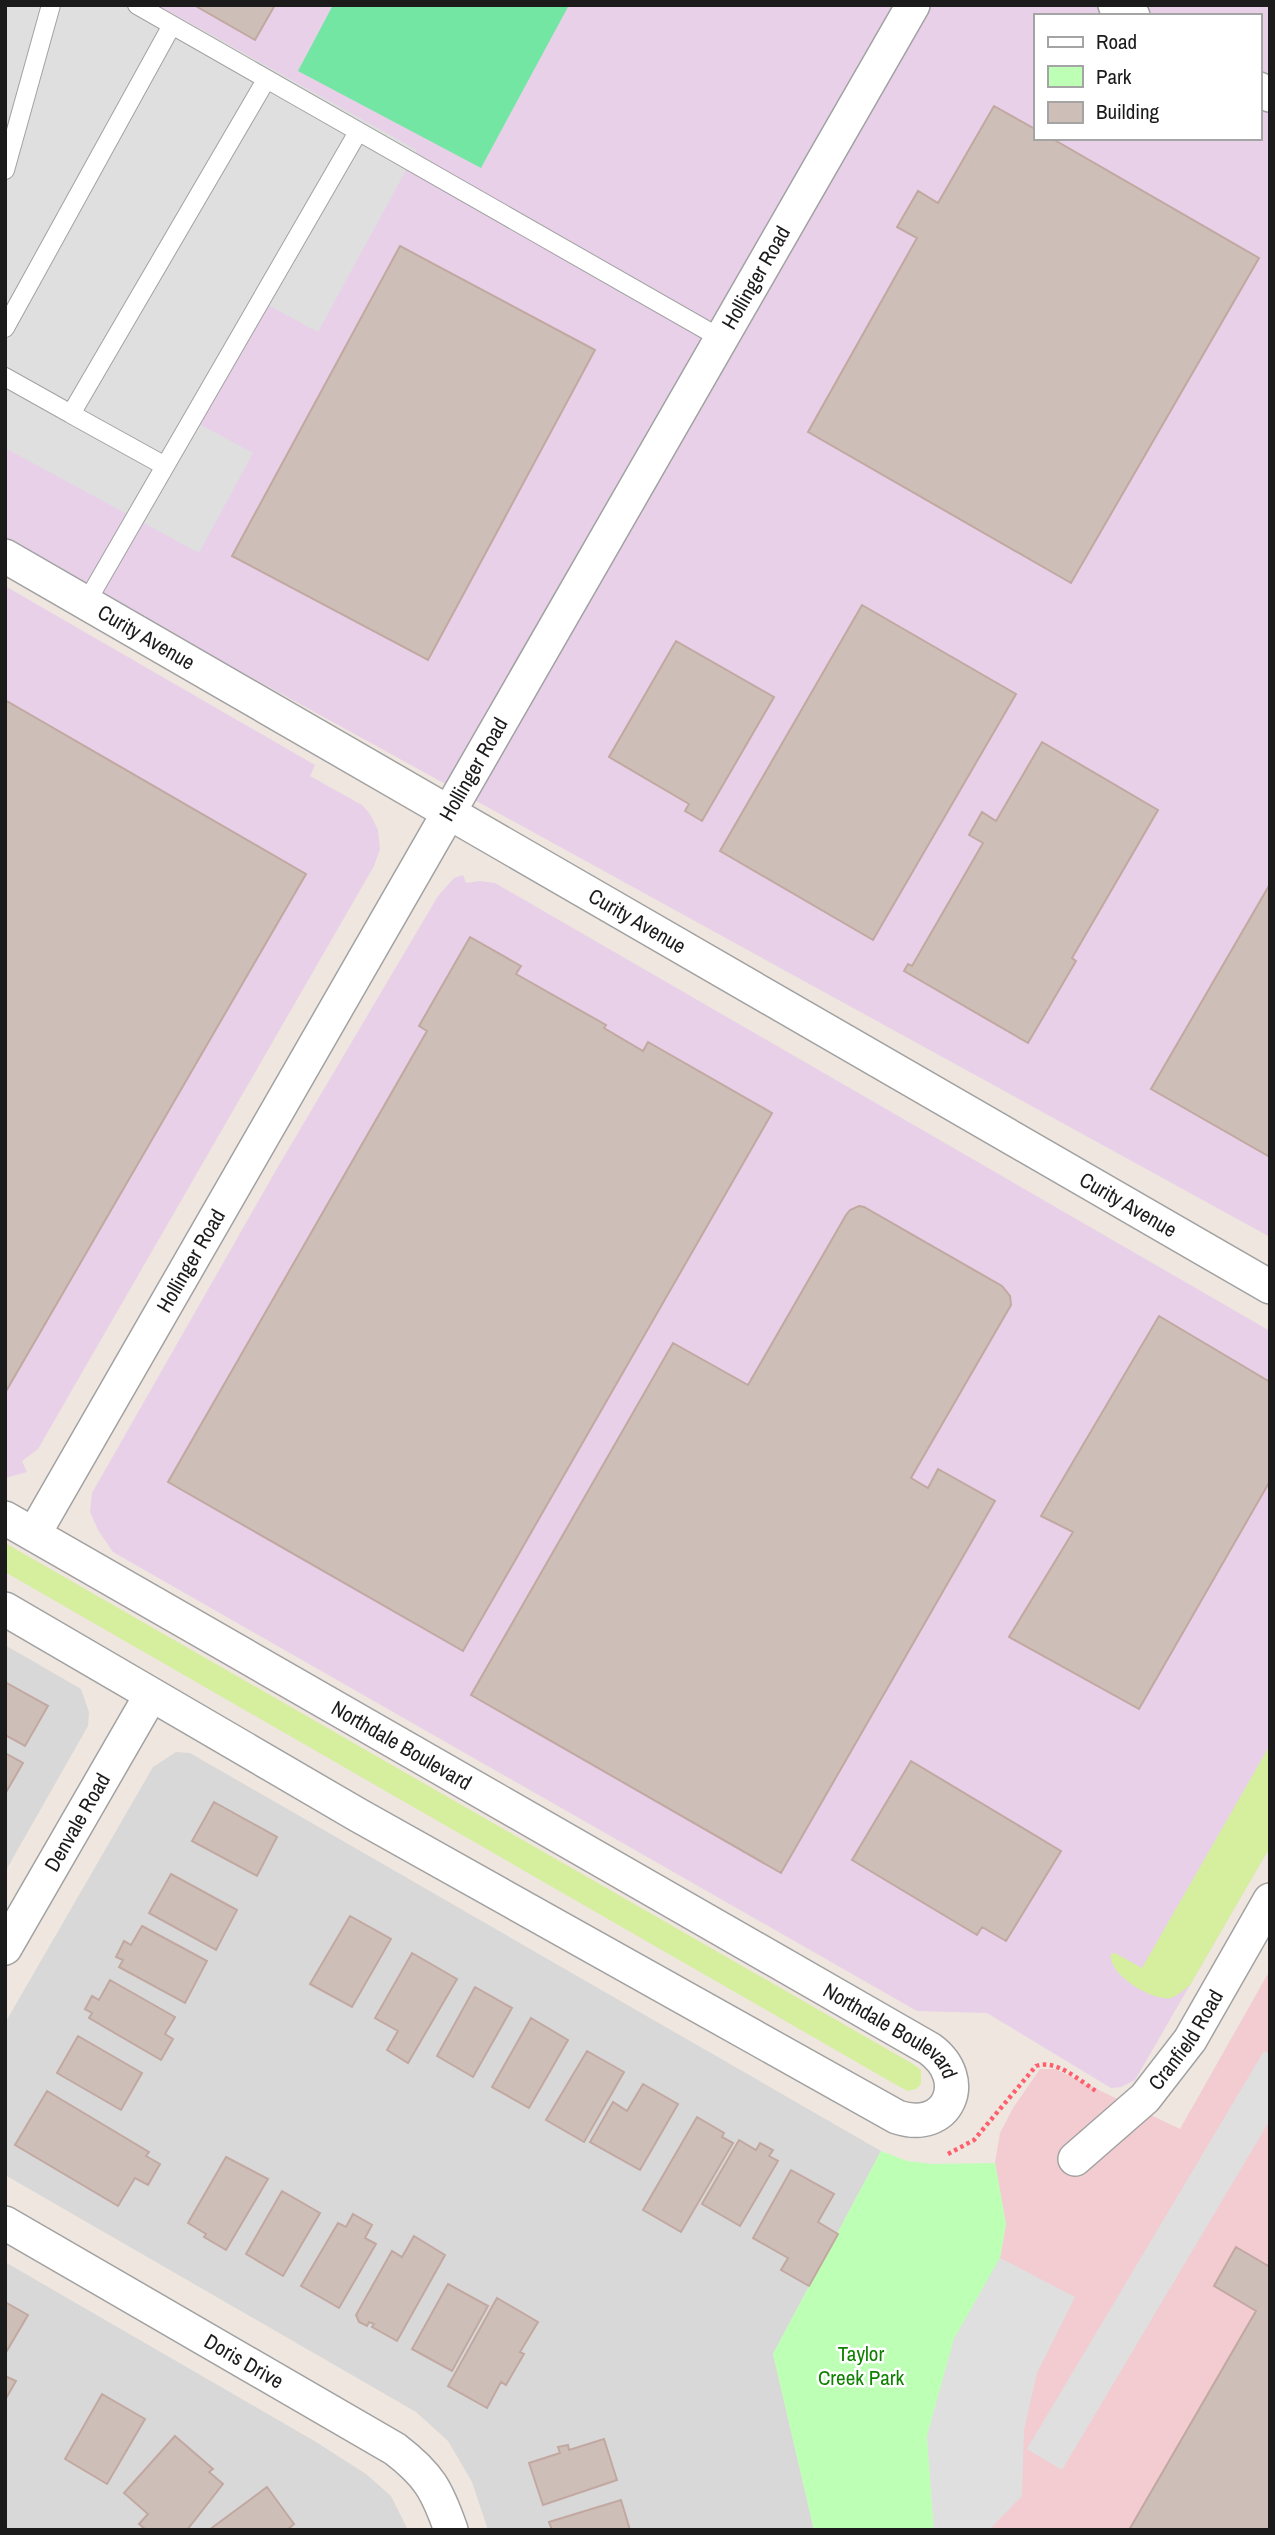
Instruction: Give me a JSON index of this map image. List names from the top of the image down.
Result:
{
  "streets": {
    "street": [
      "Hollinger Road",
      "Curity Avenue",
      "Northdale Boulevard",
      "Denvale Road",
      "Cranfield Road",
      "Doris Drive"
    ]
  },
  "crossings": [
    ["Hollinger Road", "Curity Avenue"],
    ["Hollinger Road", "Northdale Boulevard"],
    ["Northdale Boulevard", "Denvale Road"]
  ],
  "parks": ["Taylor Creek Park"],
  "legend": ["Road", "Park", "Building"]
}
